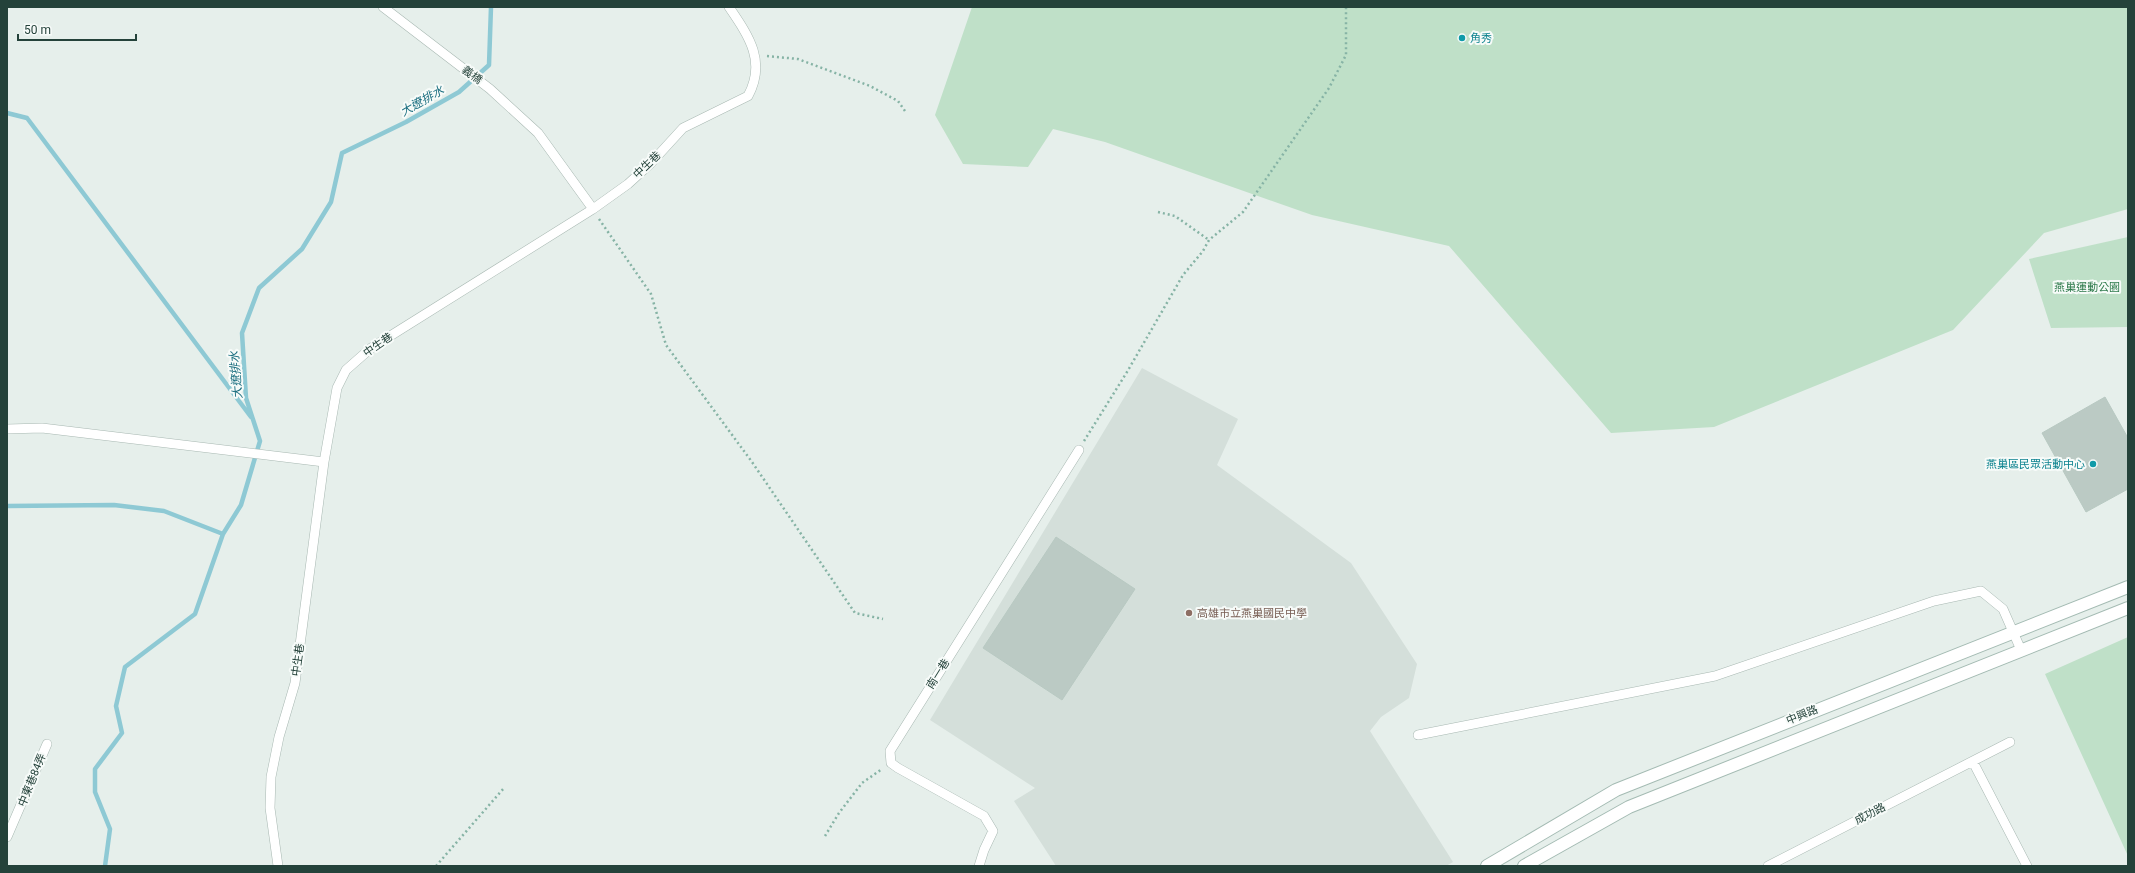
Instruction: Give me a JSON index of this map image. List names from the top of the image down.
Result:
{
  "streets": {
    "main road": ["中興路"],
    "lane": [
      "義橋",
      "中生巷",
      "南一巷",
      "中東巷84弄",
      "成功路"
    ]
  },
  "crossings": [
    ["義橋", "中生巷"]
  ],
  "water": ["大遼排水"],
  "parks": ["燕巢運動公園"],
  "places": ["角秀", "燕巢區民眾活動中心", "高雄市立燕巢國民中學"],
  "scale_bar": "50 m"
}
